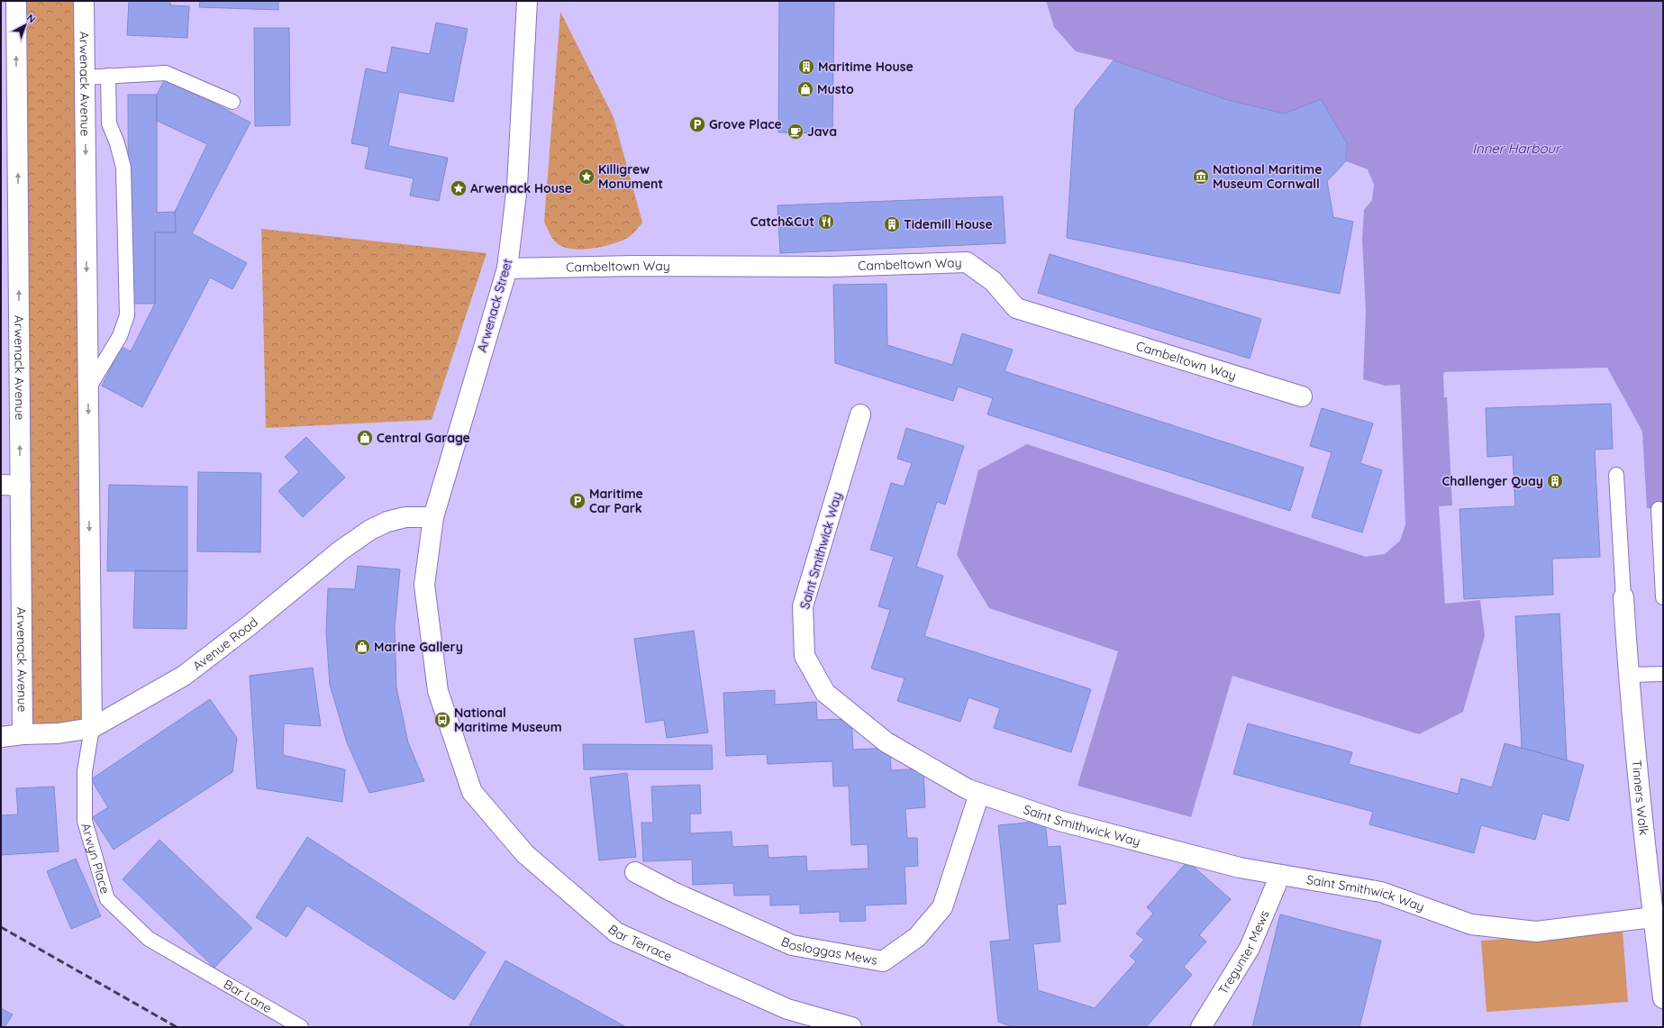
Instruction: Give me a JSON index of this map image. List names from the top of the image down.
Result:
{
  "streets": {
    "street": [
      "Arwenack Avenue",
      "Cambeltown Way",
      "Arwenack Street",
      "Saint Smithwick Way",
      "Avenue Road",
      "Tinners Walk",
      "Bar Terrace",
      "Bosloggas Mews",
      "Tregunter Mews"
    ],
    "lane": ["Arwyn Place", "Bar Lane"]
  },
  "crossings": [
    ["Arwenack Avenue", "Avenue Road"],
    ["Arwenack Avenue", "Arwyn Place"],
    ["Cambeltown Way", "Arwenack Street"],
    ["Arwenack Street", "Avenue Road"],
    ["Arwenack Street", "Bar Terrace"],
    ["Saint Smithwick Way", "Tinners Walk"],
    ["Saint Smithwick Way", "Bosloggas Mews"],
    ["Saint Smithwick Way", "Tregunter Mews"],
    ["Avenue Road", "Arwyn Place"],
    ["Arwyn Place", "Bar Lane"]
  ],
  "water": ["Inner Harbour"],
  "places": {
    "building": ["Maritime House", "Tidemill House", "Challenger Quay"],
    "shop": ["Musto", "Central Garage", "Marine Gallery"],
    "parking": ["Grove Place", "Maritime Car Park"],
    "cafe": ["Java"],
    "place": ["Killigrew Monument", "Arwenack House"],
    "museum": ["National Maritime Museum Cornwall"],
    "restaurant": ["Catch&Cut"],
    "bus stop": ["National Maritime Museum"]
  },
  "north": "top right"
}
